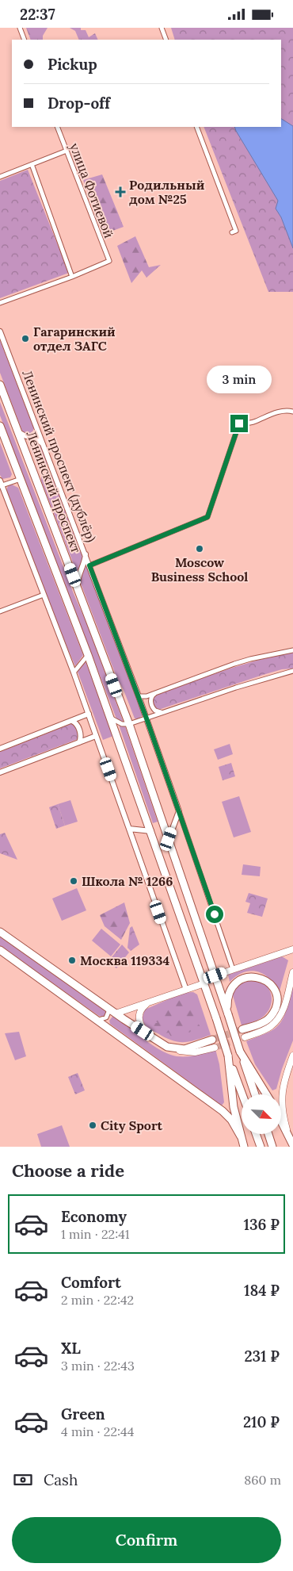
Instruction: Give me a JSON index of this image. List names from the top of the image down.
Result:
{
  "streets": {
    "main road": ["Ленинский проспект"],
    "street": ["улица Фотиевой", "Ленинский проспект (дублёр)"]
  },
  "places": {
    "health": ["Родильный дом №25"],
    "other": [
      "Гагаринский отдел ЗАГС",
      "Moscow Business School",
      "Школа № 1266",
      "Москва 119334",
      "City Sport"
    ]
  },
  "north": "bottom right",
  "page": {
    "status": "22:37",
    "banner": ["Pickup", "Drop-off"],
    "bubble": "3 min",
    "heading": "Choose a ride",
    "list": [
      {
        "name": "Economy",
        "note": "1 min · 22:41",
        "value": "136 ₽"
      },
      {
        "name": "Comfort",
        "note": "2 min · 22:42",
        "value": "184 ₽"
      },
      {
        "name": "XL",
        "note": "3 min · 22:43",
        "value": "231 ₽"
      },
      {
        "name": "Green",
        "note": "4 min · 22:44",
        "value": "210 ₽"
      }
    ],
    "pay": ["Cash", "860 m"],
    "buttons": "Confirm"
  }
}
